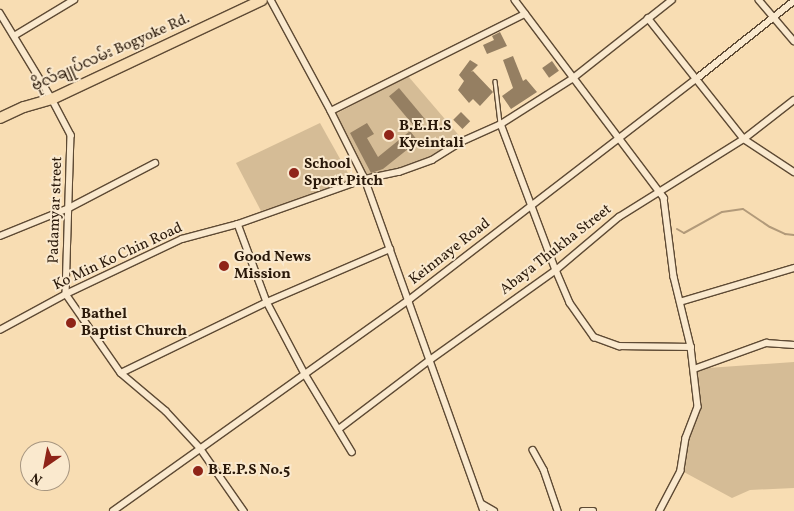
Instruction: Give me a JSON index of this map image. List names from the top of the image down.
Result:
{
  "streets": {
    "highway": ["ဗိုလ်ချုပ်လမ်း Bogyoke Rd."],
    "street": [
      "Padamyar street",
      "Abaya Thukha Street",
      "Keinnaye Road",
      "Ko Min Ko Chin Road"
    ]
  },
  "crossings": [
    ["ဗိုလ်ချုပ်လမ်း Bogyoke Rd.", "Padamyar street"],
    ["Padamyar street", "Ko Min Ko Chin Road"]
  ],
  "places": [
    "B.E.H.S Kyeintali",
    "School Sport Pitch",
    "Good News Mission",
    "Bathel Baptist Church",
    "B.E.P.S No.5"
  ],
  "north": "bottom left"
}
